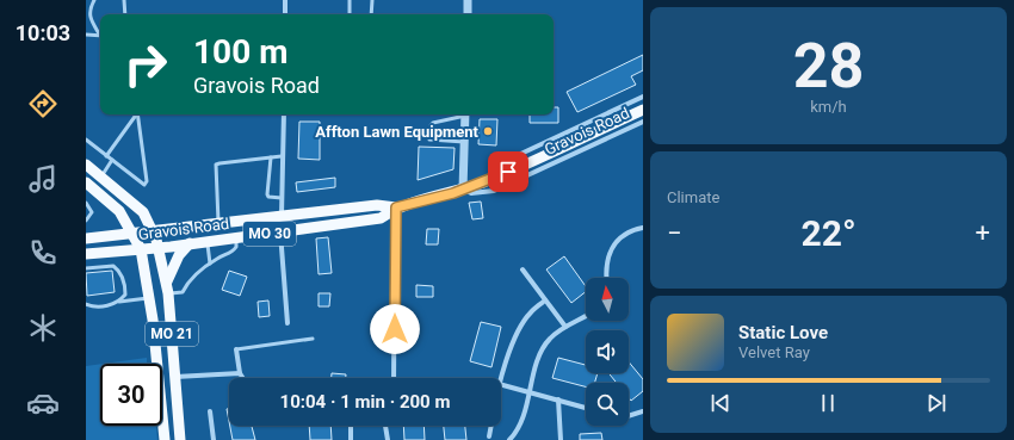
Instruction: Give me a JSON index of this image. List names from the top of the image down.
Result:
{
  "streets": {
    "main road": ["Gravois Road", "MO 30", "MO 21"]
  },
  "crossings": [
    ["Gravois Road", "MO 21"]
  ],
  "places": ["Affton Lawn Equipment"],
  "north": "top",
  "page": {
    "tabs": "10:03",
    "tile": [
      ["28", "km/h"],
      "Climate"
    ],
    "turn": ["100 m", "Gravois Road"],
    "heat": ["−", "22°", "+"],
    "song": ["Static Love", "Velvet Ray"],
    "limit": "30",
    "trip": "10:04 · 1 min · 200 m"
  }
}
